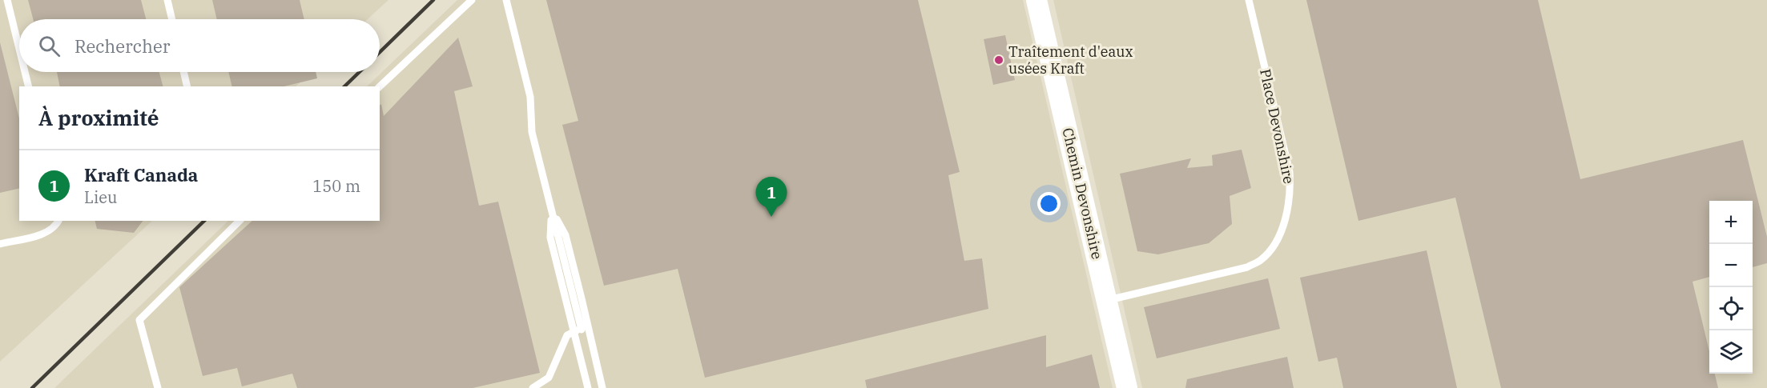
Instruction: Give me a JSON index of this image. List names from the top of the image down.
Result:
{
  "streets": {
    "street": ["Chemin Devonshire"],
    "lane": ["Place Devonshire"]
  },
  "crossings": [
    ["Place Devonshire", "Chemin Devonshire"]
  ],
  "places": ["Traîtement d'eaux usées Kraft"],
  "page": {
    "search": "Rechercher",
    "heading": "À proximité",
    "list": [
      {
        "mark": "1",
        "name": "Kraft Canada",
        "note": "Lieu",
        "value": "150 m"
      }
    ],
    "pins": "1",
    "map_buttons": ["+", "−"]
  }
}
